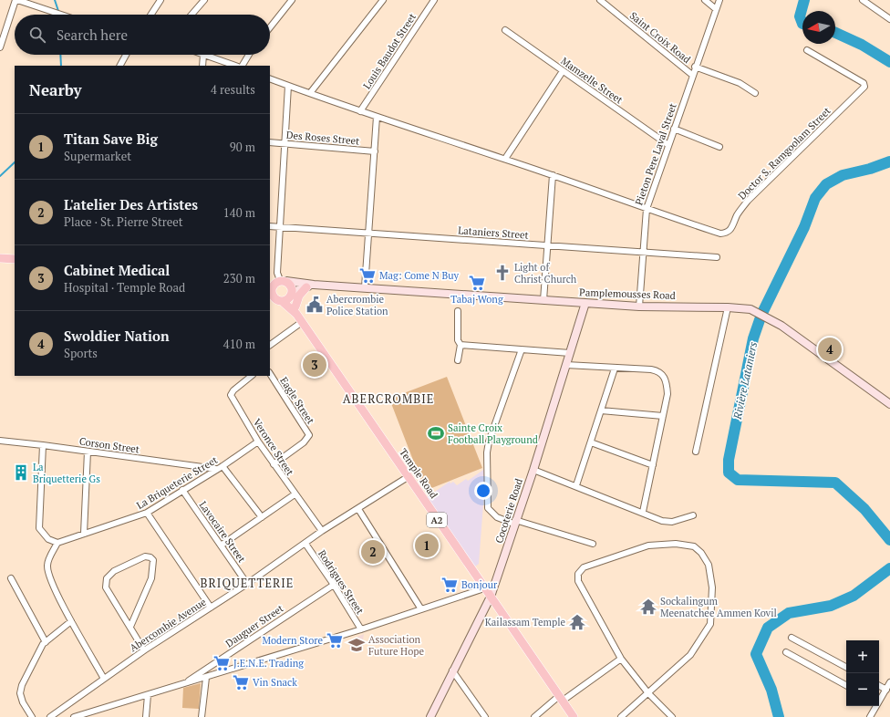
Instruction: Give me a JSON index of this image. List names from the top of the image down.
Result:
{
  "streets": {
    "main road": [
      "Pamplemousses Road",
      "Temple Road",
      "Cocoterie Road",
      "A2"
    ],
    "street": [
      "Saint Croix Road",
      "Louis Baudot Street",
      "Mamzelle Street",
      "Des Roses Street",
      "Doctor S. Ramgoolam Street",
      "Pieton Pere Laval Street",
      "Lataniers Street",
      "Eagle Street",
      "Corson Street",
      "Veronce Street",
      "La Briqueterie Street",
      "Lavocaire Street",
      "Rodrigues Street",
      "Abercombie Avenue",
      "Dauguer Street"
    ]
  },
  "crossings": [
    ["Saint Croix Road", "Pieton Pere Laval Street"],
    ["Mamzelle Street", "Pieton Pere Laval Street"],
    ["Doctor S. Ramgoolam Street", "Pieton Pere Laval Street"],
    ["Pieton Pere Laval Street", "Lataniers Street"],
    ["Pieton Pere Laval Street", "Pamplemousses Road"],
    ["Pamplemousses Road", "Temple Road"],
    ["Pamplemousses Road", "Cocoterie Road"],
    ["Pamplemousses Road", "A2"],
    ["Eagle Street", "Veronce Street"],
    ["Corson Street", "La Briqueterie Street"],
    ["Veronce Street", "La Briqueterie Street"],
    ["Veronce Street", "Abercombie Avenue"],
    ["Temple Road", "Cocoterie Road"],
    ["Temple Road", "A2"],
    ["Temple Road", "Abercombie Avenue"],
    ["La Briqueterie Street", "Lavocaire Street"],
    ["Lavocaire Street", "Abercombie Avenue"],
    ["Rodrigues Street", "Abercombie Avenue"],
    ["Rodrigues Street", "Dauguer Street"]
  ],
  "districts": ["ABERCROMBIE", "BRIQUETTERIE"],
  "water": ["Rivière Lataniers"],
  "places": {
    "church": ["Light of Christ Church"],
    "supermarket": [
      "Mag: Come N Buy",
      "Tabaj Wong",
      "Bonjour",
      "Modern Store",
      "J.E.N.E. Trading",
      "Vin Snack"
    ],
    "public building": ["Abercrombie Police Station"],
    "sports": ["Sainte Croix Football Playground"],
    "building": ["La Briquetterie Gs"],
    "temple": ["Sockalingum Meenatchee Ammen Kovil", "Kailassam Temple"],
    "school or university": ["Association Future Hope"]
  },
  "north": "left",
  "page": {
    "search": "Search here",
    "heading": ["Nearby", "4 results"],
    "list": [
      {
        "mark": "1",
        "name": "Titan Save Big",
        "note": "Supermarket",
        "value": "90 m"
      },
      {
        "mark": "2",
        "name": "L'atelier Des Artistes",
        "note": "Place · St. Pierre Street",
        "value": "140 m"
      },
      {
        "mark": "3",
        "name": "Cabinet Medical",
        "note": "Hospital · Temple Road",
        "value": "230 m"
      },
      {
        "mark": "4",
        "name": "Swoldier Nation",
        "note": "Sports",
        "value": "410 m"
      }
    ],
    "pins": [
      "4",
      "3",
      "1",
      "2"
    ],
    "map_buttons": ["+", "−"]
  }
}
